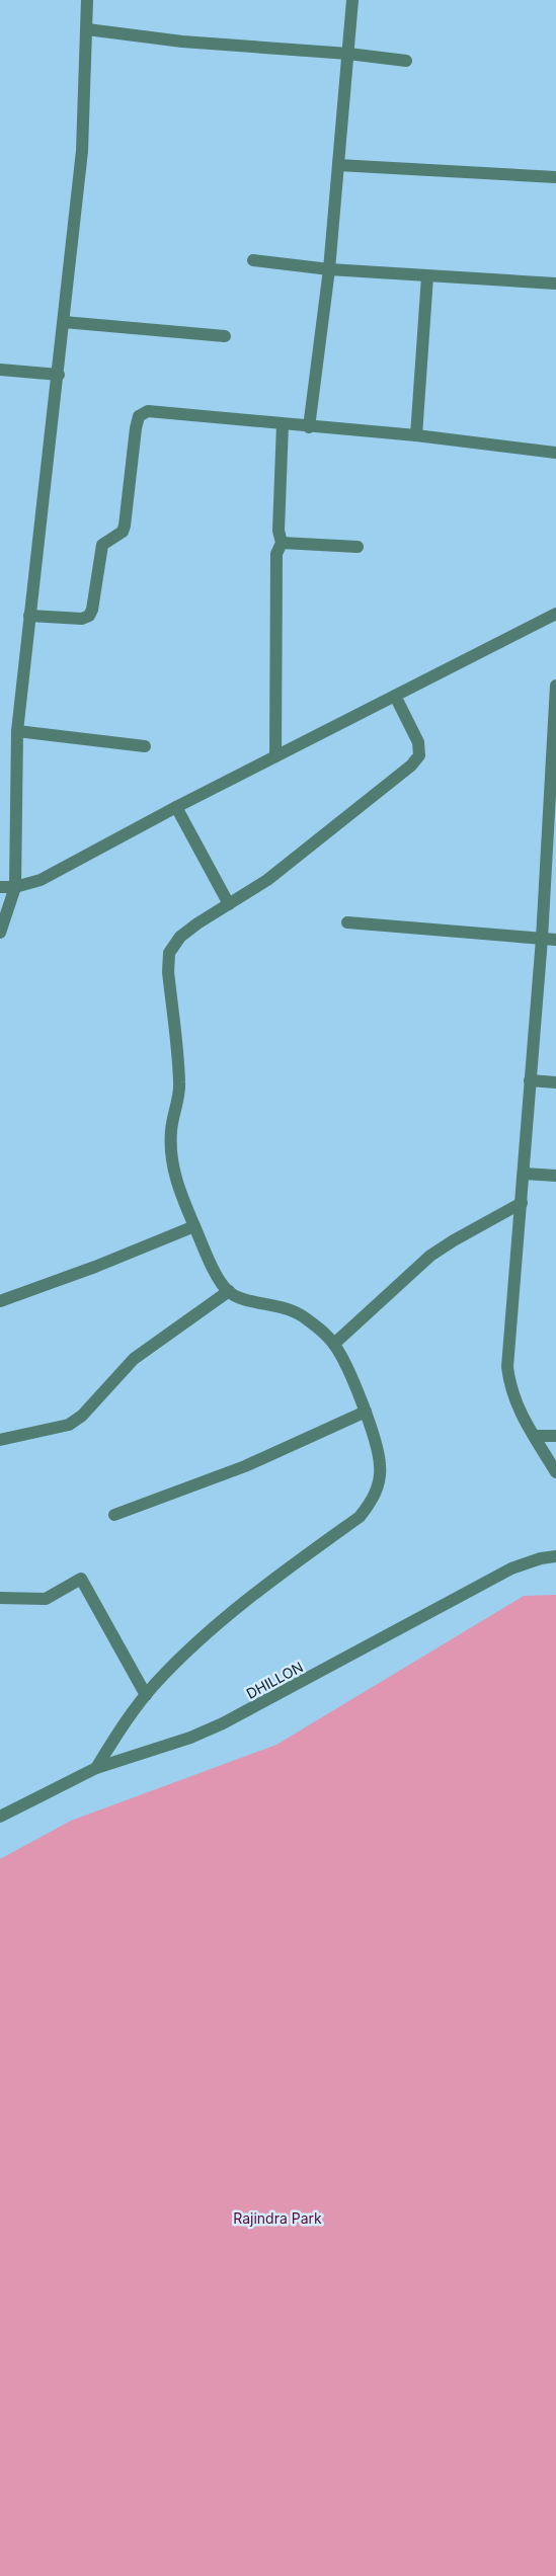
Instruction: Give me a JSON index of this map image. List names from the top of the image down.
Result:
{
  "streets": {
    "street": ["DHILLON"]
  },
  "parks": ["Rajindra Park"]
}
